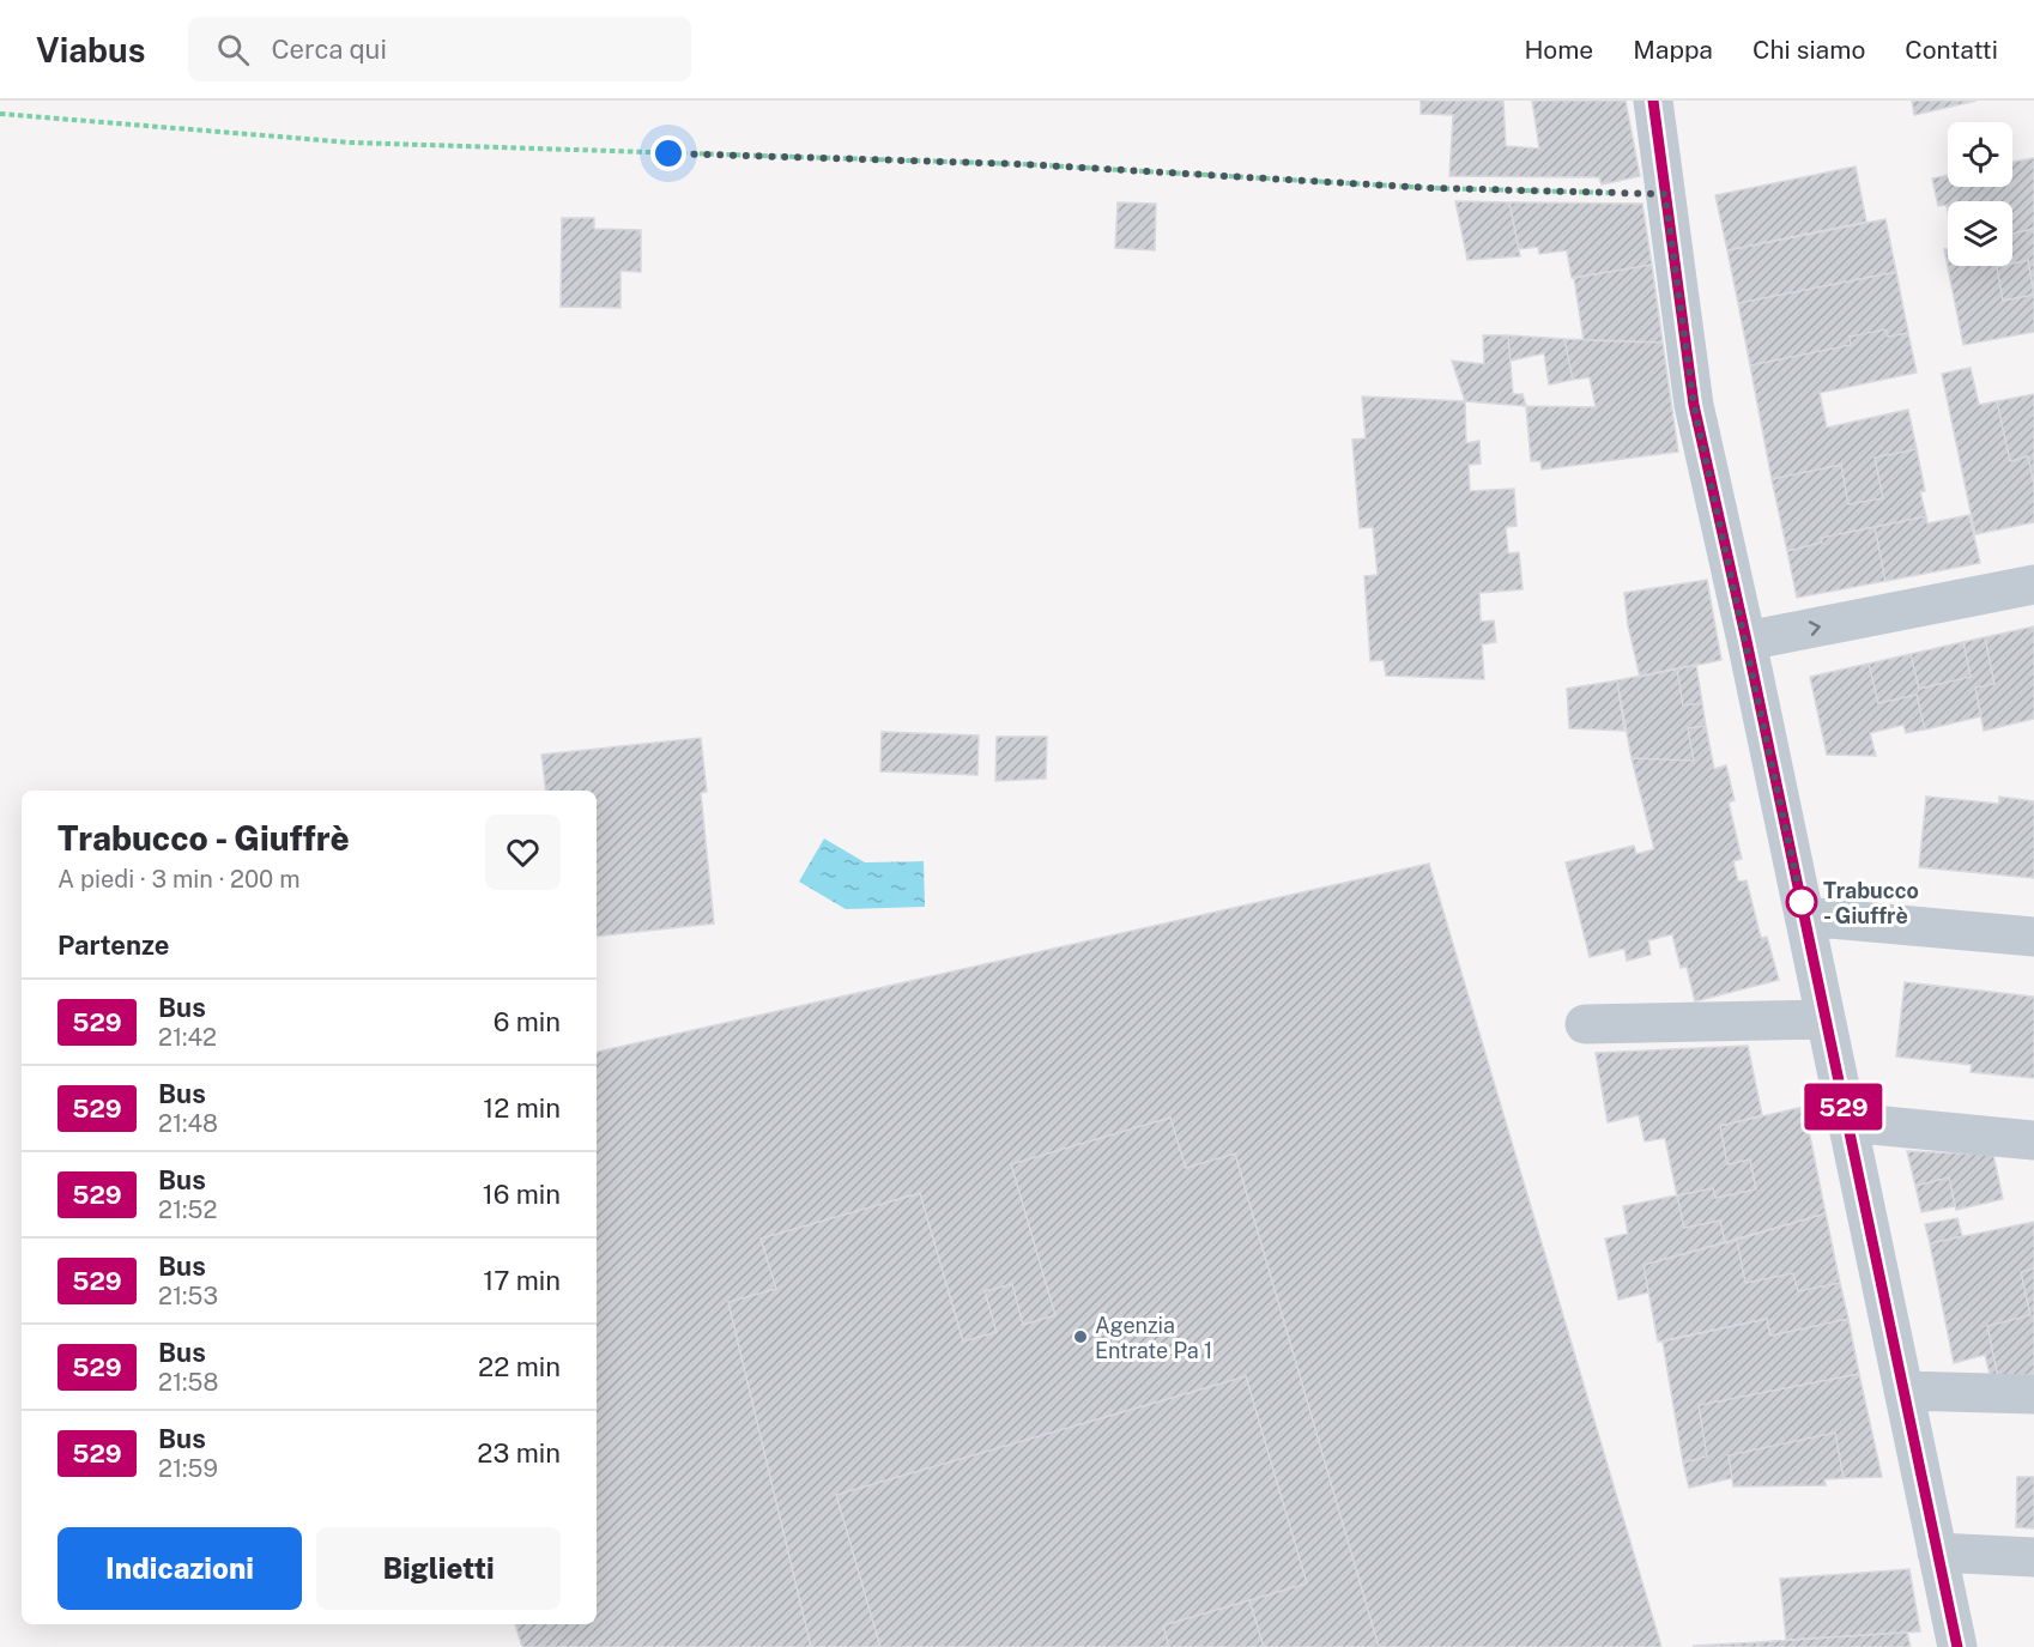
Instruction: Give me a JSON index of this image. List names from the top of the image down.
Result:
{
  "places": ["Trabucco - Giuffrè", "Agenzia Entrate Pa 1"],
  "lines": ["bus line 529"],
  "page": {
    "header": "Viabus",
    "search": "Cerca qui",
    "nav": [
      "Home",
      "Mappa",
      "Chi siamo",
      "Contatti"
    ],
    "on_map": "529",
    "heading": [
      ["Trabucco - Giuffrè", "A piedi · 3 min · 200 m"],
      "Partenze"
    ],
    "list": [
      {
        "mark": "529",
        "name": "Bus",
        "note": "21:42",
        "value": "6 min"
      },
      {
        "mark": "529",
        "name": "Bus",
        "note": "21:48",
        "value": "12 min"
      },
      {
        "mark": "529",
        "name": "Bus",
        "note": "21:52",
        "value": "16 min"
      },
      {
        "mark": "529",
        "name": "Bus",
        "note": "21:53",
        "value": "17 min"
      },
      {
        "mark": "529",
        "name": "Bus",
        "note": "21:58",
        "value": "22 min"
      },
      {
        "mark": "529",
        "name": "Bus",
        "note": "21:59",
        "value": "23 min"
      }
    ],
    "buttons": ["Indicazioni", "Biglietti"]
  }
}
